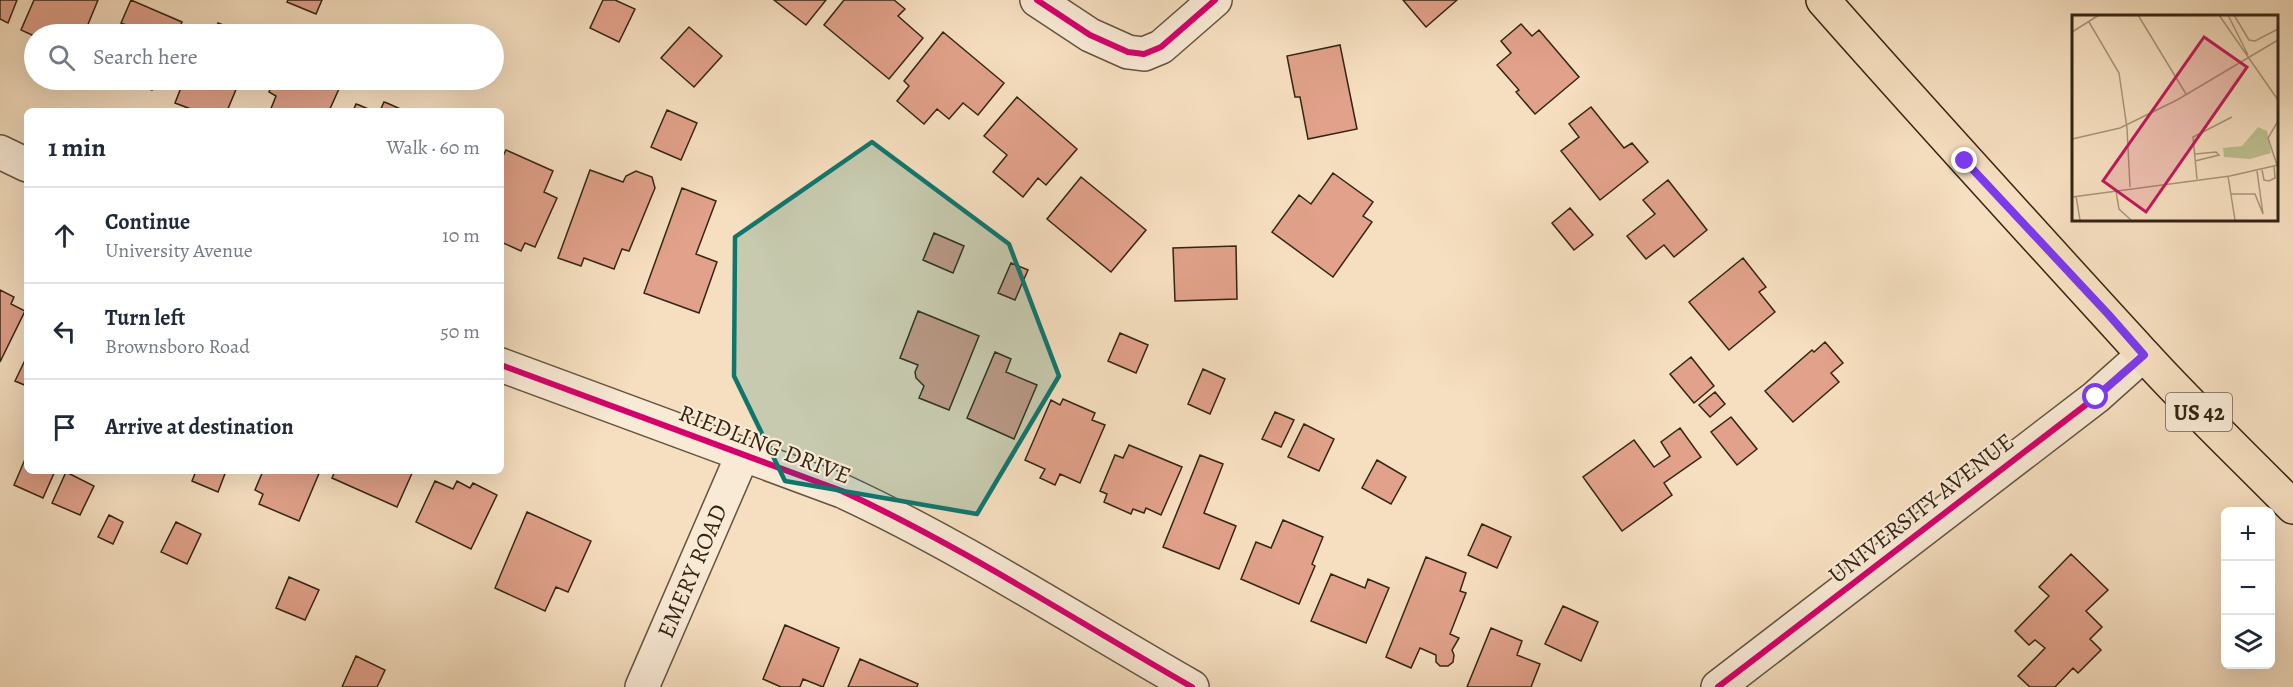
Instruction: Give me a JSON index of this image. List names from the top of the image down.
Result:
{
  "streets": {
    "main road": ["US 42"],
    "street": ["RIEDLING DRIVE", "UNIVERSITY AVENUE", "EMERY ROAD"]
  },
  "crossings": [
    ["US 42", "UNIVERSITY AVENUE"],
    ["RIEDLING DRIVE", "EMERY ROAD"]
  ],
  "page": {
    "search": "Search here",
    "heading": ["1 min", "Walk · 60 m"],
    "list": [
      ["Continue", "University Avenue", "10 m"],
      ["Turn left", "Brownsboro Road", "50 m"],
      "Arrive at destination"
    ],
    "map_buttons": ["+", "−"]
  }
}
